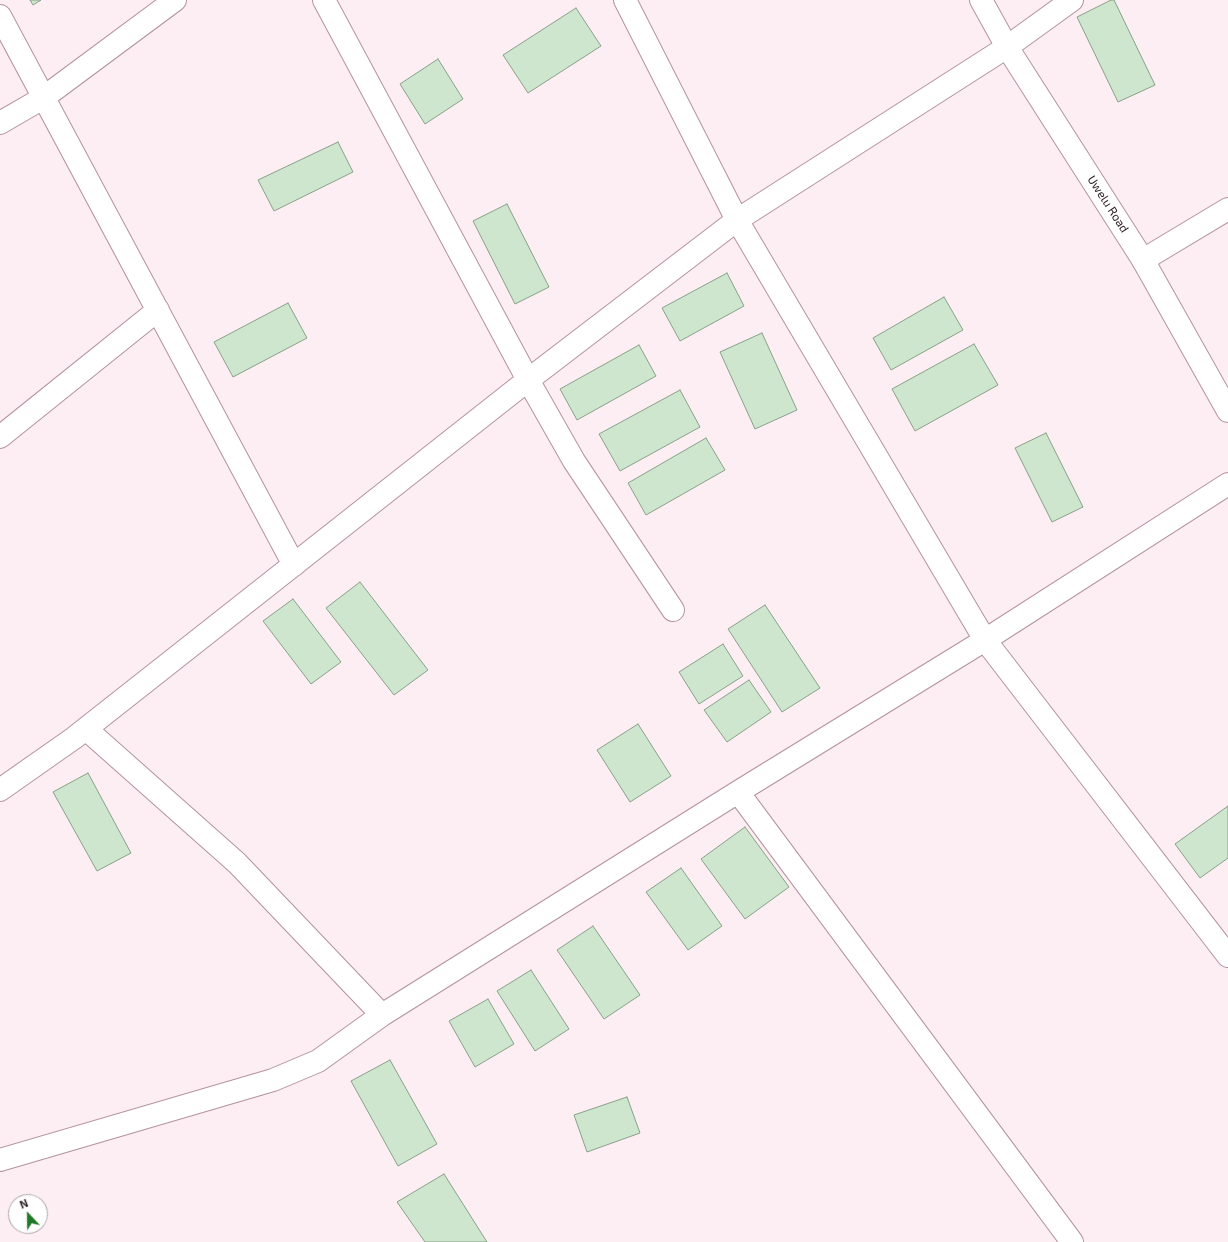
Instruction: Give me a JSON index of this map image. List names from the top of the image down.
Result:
{
  "streets": {
    "street": ["Uwelu Road"]
  },
  "north": "top"
}
